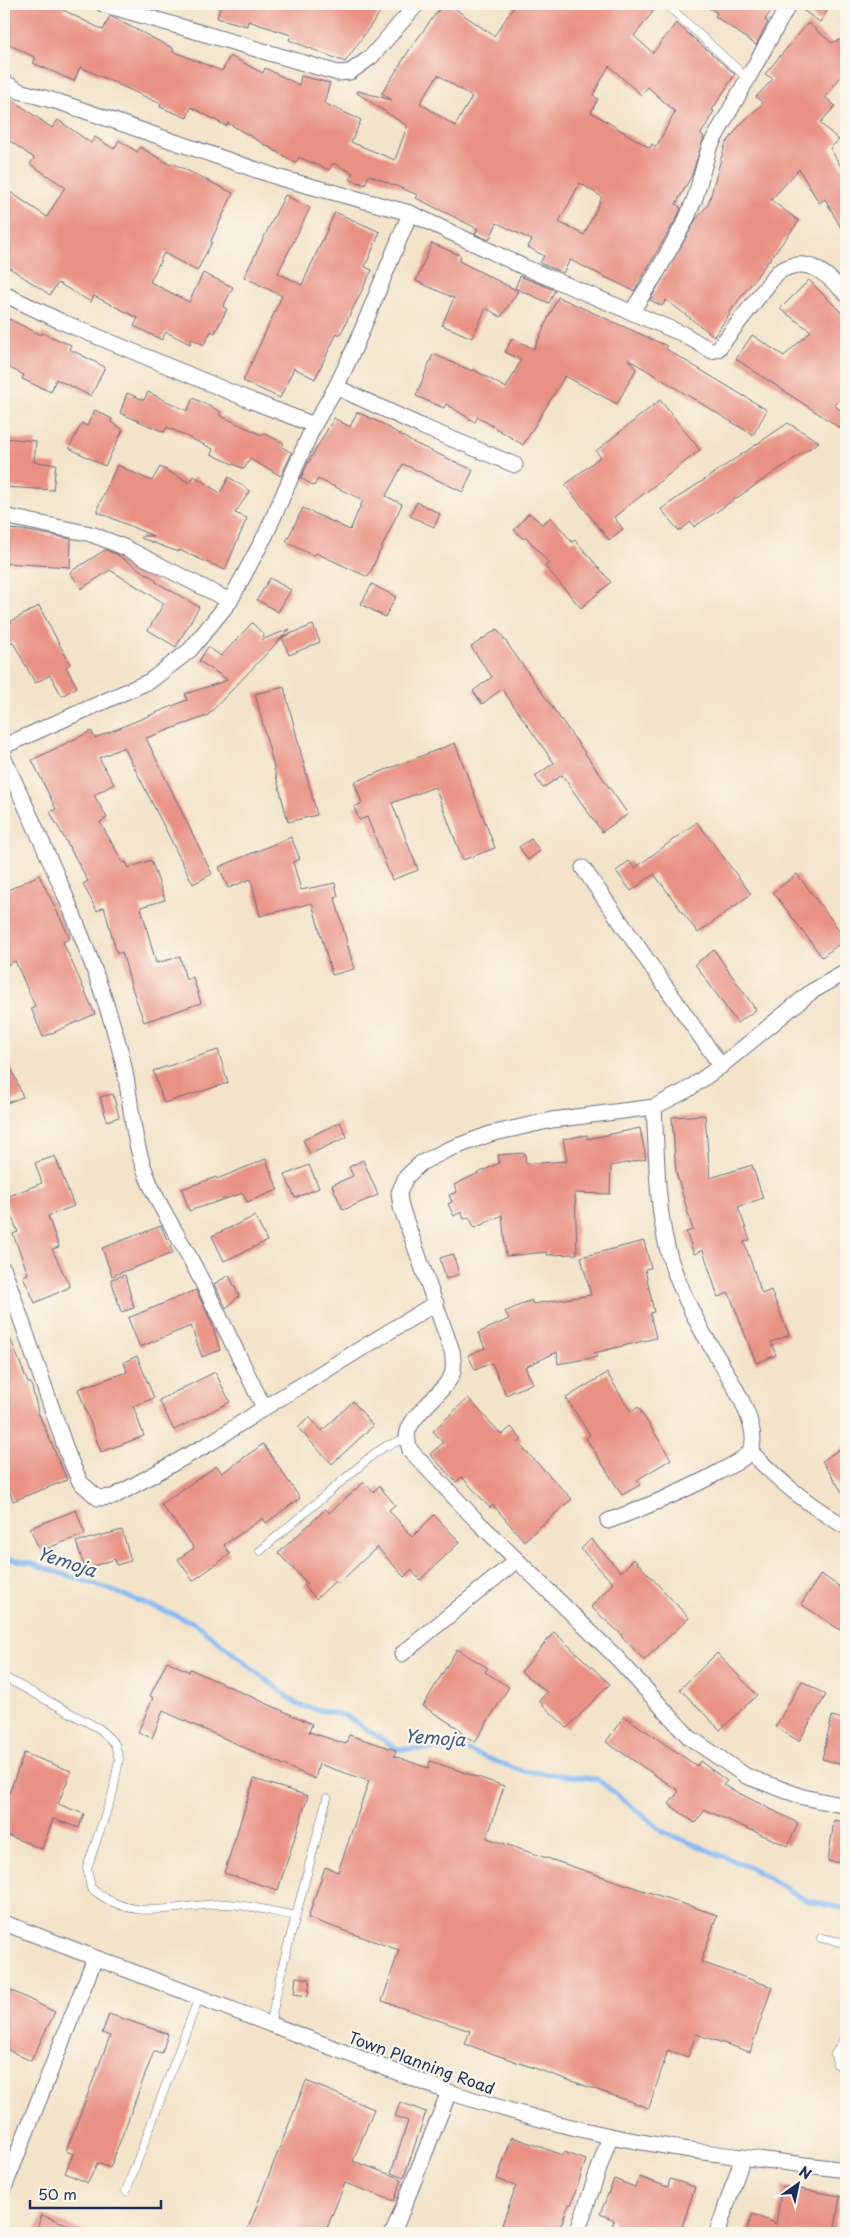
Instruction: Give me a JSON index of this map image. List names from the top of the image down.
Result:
{
  "streets": {
    "street": ["Town Planning Road"]
  },
  "water": ["Yemoja"],
  "scale_bar": "50 m",
  "north": "top right"
}
